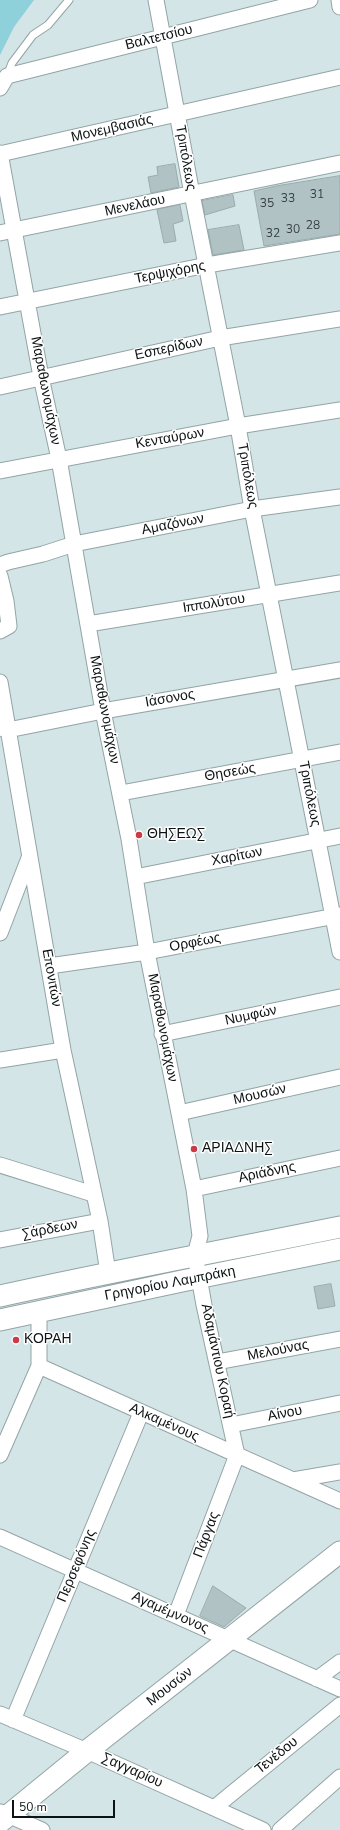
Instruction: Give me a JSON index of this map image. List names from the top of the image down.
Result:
{
  "streets": {
    "main road": ["Μουσών", "Γρηγορίου Λαμπράκη"],
    "street": [
      "Βαλτετσίου",
      "Μονεμβασιάς",
      "Τριπόλεως",
      "Μενελάου",
      "Τερψιχόρης",
      "Εσπερίδων",
      "Μαραθωνομάχων",
      "Κενταύρων",
      "Αμαζόνων",
      "Ιππολύτου",
      "Ιάσονος",
      "Θησεώς",
      "Χαρίτων",
      "Ορφέως",
      "Επονιτών",
      "Νυμφών",
      "Αριάδνης",
      "Σάρδεων",
      "Μελούνας",
      "Αδαμάντιου Κοραή",
      "Αίνου",
      "Αλκαμένους",
      "Πάργας",
      "Περσεφόνης",
      "Αγαμέμνονος",
      "Τενέδου",
      "Σαγγαρίου"
    ]
  },
  "crossings": [
    ["Βαλτετσίου", "Τριπόλεως"],
    ["Μονεμβασιάς", "Τριπόλεως"],
    ["Μονεμβασιάς", "Μαραθωνομάχων"],
    ["Τριπόλεως", "Μενελάου"],
    ["Τριπόλεως", "Τερψιχόρης"],
    ["Τριπόλεως", "Εσπερίδων"],
    ["Τριπόλεως", "Κενταύρων"],
    ["Τριπόλεως", "Αμαζόνων"],
    ["Τριπόλεως", "Ιππολύτου"],
    ["Τριπόλεως", "Ιάσονος"],
    ["Τριπόλεως", "Θησεώς"],
    ["Τριπόλεως", "Χαρίτων"],
    ["Τριπόλεως", "Ορφέως"],
    ["Μενελάου", "Μαραθωνομάχων"],
    ["Τερψιχόρης", "Μαραθωνομάχων"],
    ["Εσπερίδων", "Μαραθωνομάχων"],
    ["Μαραθωνομάχων", "Κενταύρων"],
    ["Μαραθωνομάχων", "Αμαζόνων"],
    ["Μαραθωνομάχων", "Ιππολύτου"],
    ["Μαραθωνομάχων", "Ιάσονος"],
    ["Μαραθωνομάχων", "Θησεώς"],
    ["Μαραθωνομάχων", "Χαρίτων"],
    ["Μαραθωνομάχων", "Ορφέως"],
    ["Μαραθωνομάχων", "Νυμφών"],
    ["Μαραθωνομάχων", "Μουσών"],
    ["Μαραθωνομάχων", "Αριάδνης"],
    ["Μαραθωνομάχων", "Γρηγορίου Λαμπράκη"],
    ["Μαραθωνομάχων", "Αδαμάντιου Κοραή"],
    ["Ιάσονος", "Επονιτών"],
    ["Ορφέως", "Επονιτών"],
    ["Επονιτών", "Σάρδεων"],
    ["Επονιτών", "Γρηγορίου Λαμπράκη"],
    ["Μουσών", "Αγαμέμνονος"],
    ["Μουσών", "Σαγγαρίου"],
    ["Γρηγορίου Λαμπράκη", "Αδαμάντιου Κοραή"],
    ["Μελούνας", "Αδαμάντιου Κοραή"],
    ["Αδαμάντιου Κοραή", "Αίνου"],
    ["Αδαμάντιου Κοραή", "Αλκαμένους"],
    ["Αδαμάντιου Κοραή", "Πάργας"],
    ["Αλκαμένους", "Πάργας"],
    ["Αλκαμένους", "Περσεφόνης"],
    ["Πάργας", "Αγαμέμνονος"],
    ["Περσεφόνης", "Αγαμέμνονος"],
    ["Περσεφόνης", "Σαγγαρίου"],
    ["Τενέδου", "Σαγγαρίου"]
  ],
  "places": ["ΘΗΣΕΩΣ", "ΑΡΙΑΔΝΗΣ", "ΚΟΡΑΗ"],
  "house_numbers": [
    "31",
    "33",
    "35",
    "28",
    "30",
    "32"
  ],
  "scale_bar": "50 m"
}
